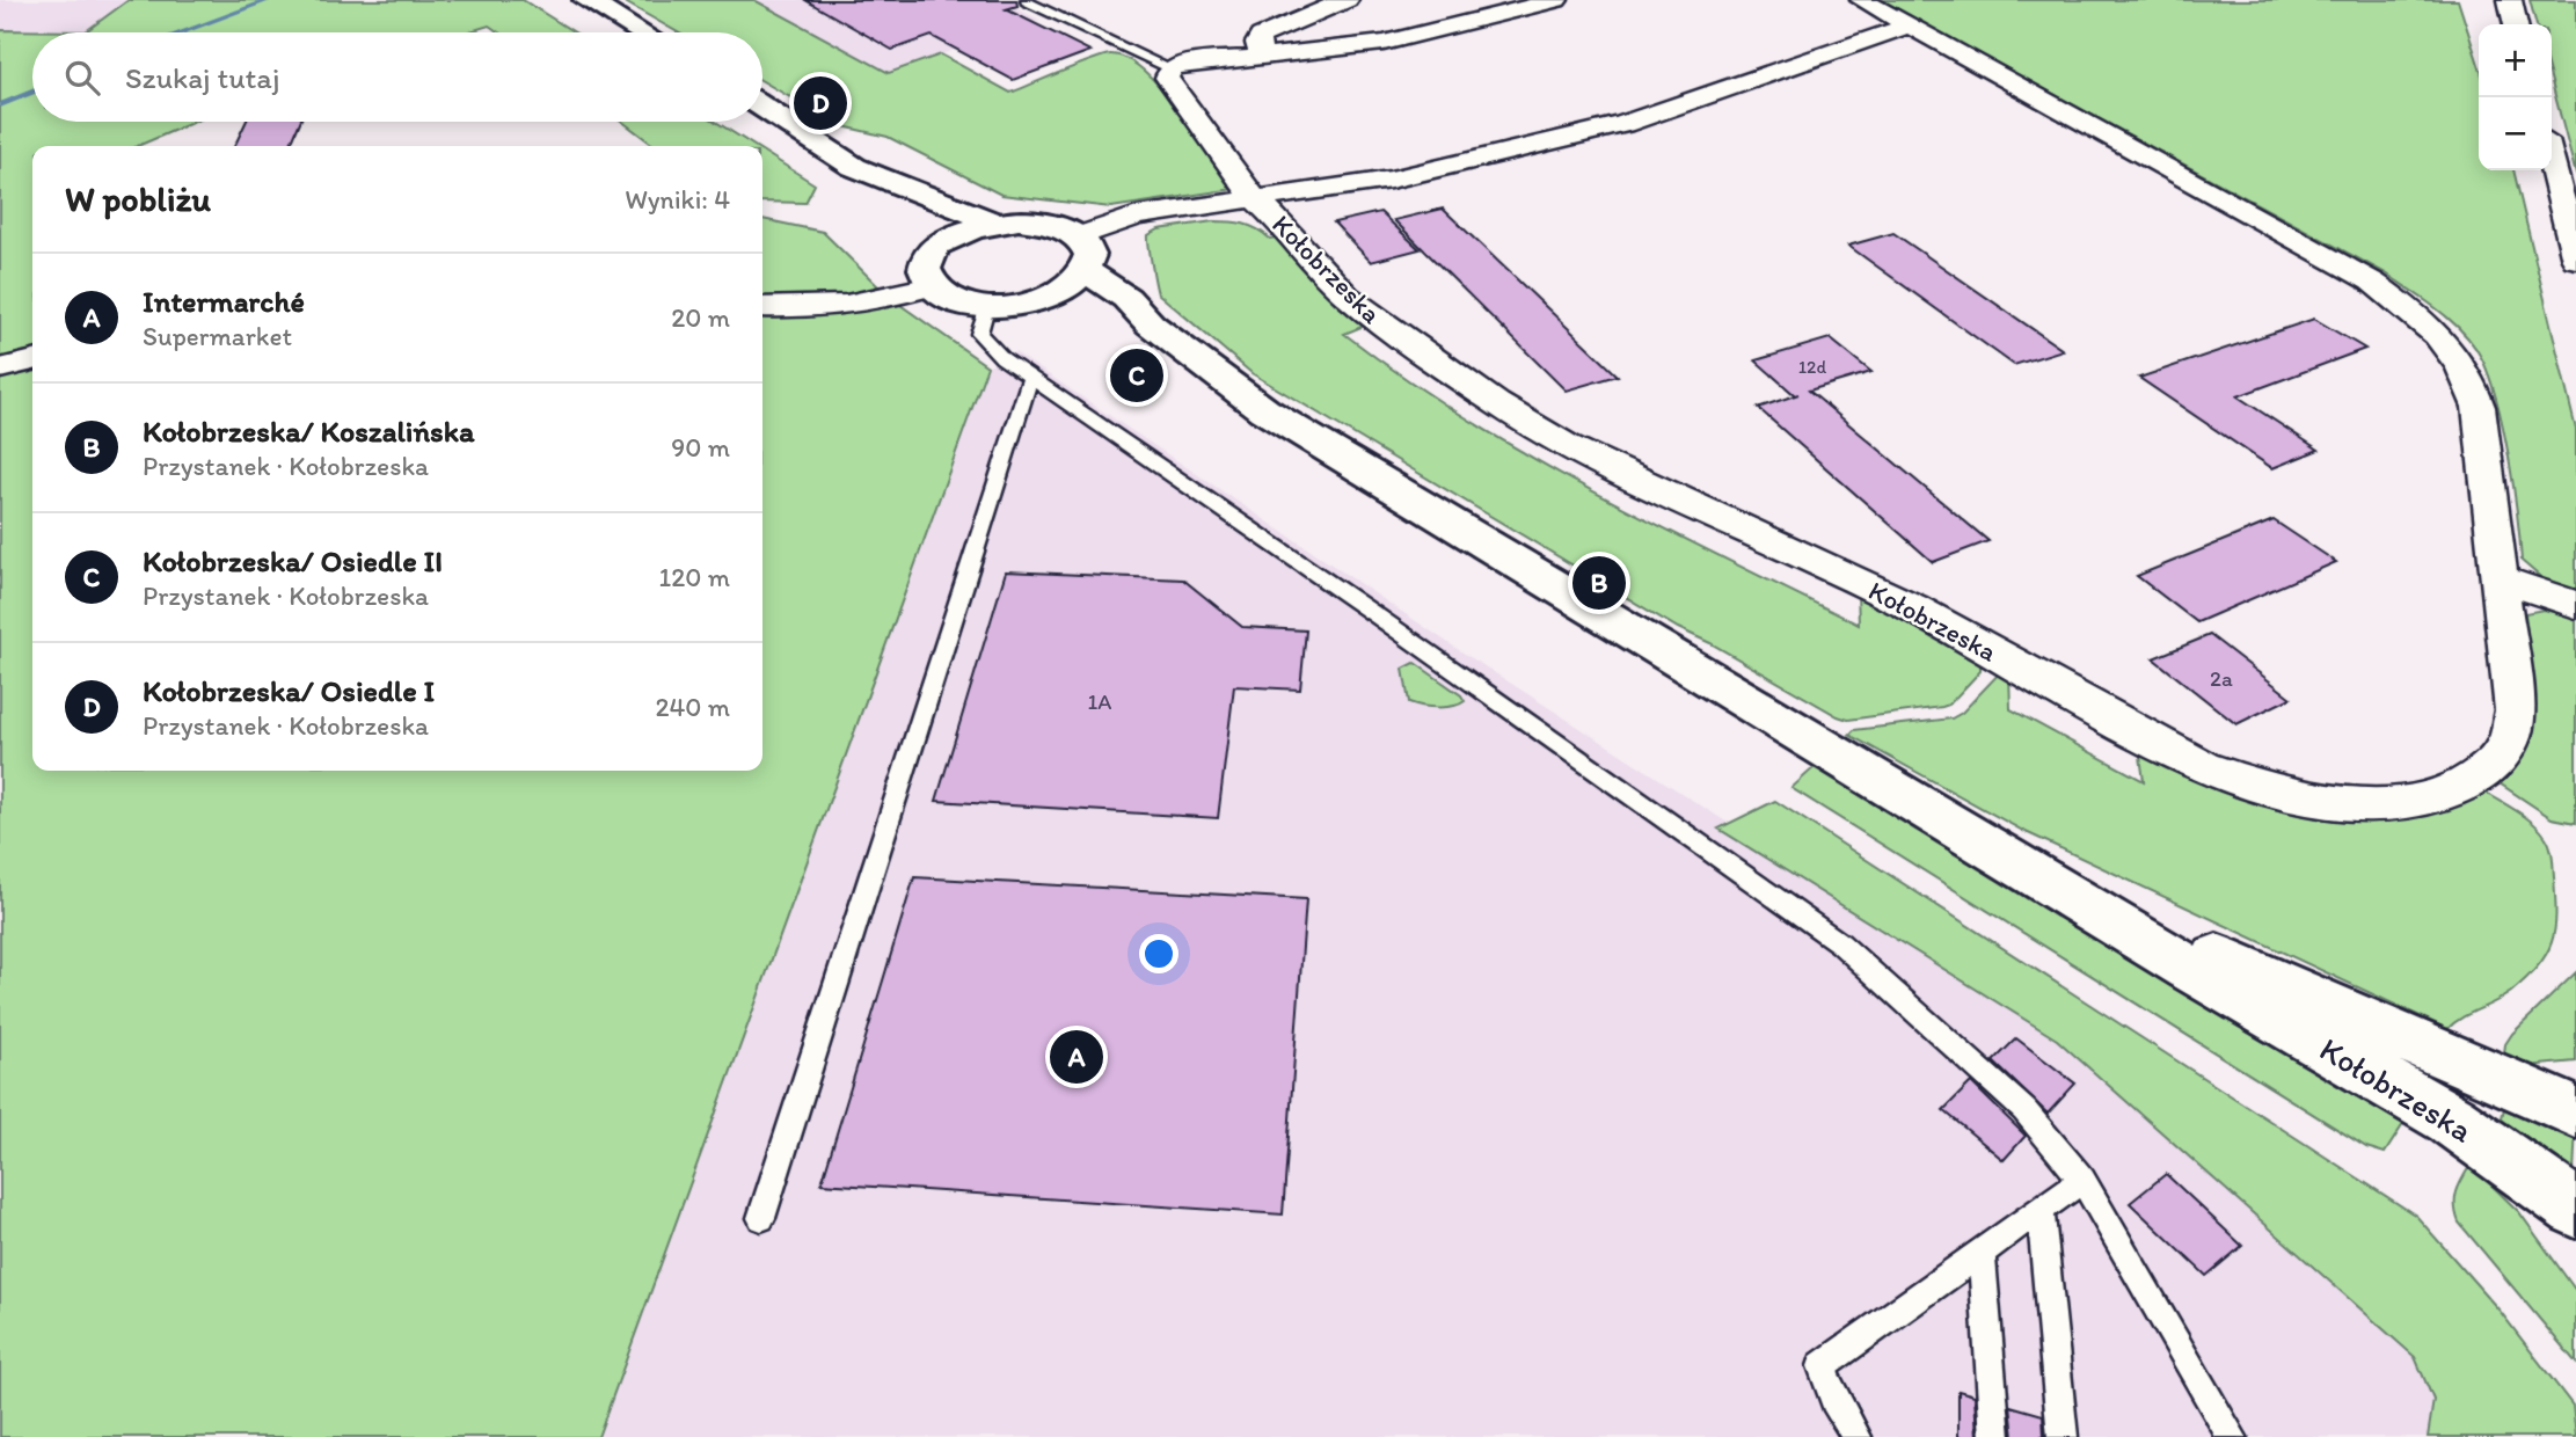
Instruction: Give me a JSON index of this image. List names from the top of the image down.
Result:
{
  "streets": {
    "main road": ["Kołobrzeska"]
  },
  "house_numbers": ["12d", "2a", "1A"],
  "page": {
    "map_buttons": ["+", "−"],
    "search": "Szukaj tutaj",
    "pins": [
      "D",
      "C",
      "B",
      "A"
    ],
    "heading": ["W pobliżu", "Wyniki: 4"],
    "list": [
      {
        "mark": "A",
        "name": "Intermarché",
        "note": "Supermarket",
        "value": "20 m"
      },
      {
        "mark": "B",
        "name": "Kołobrzeska/ Koszalińska",
        "note": "Przystanek · Kołobrzeska",
        "value": "90 m"
      },
      {
        "mark": "C",
        "name": "Kołobrzeska/ Osiedle II",
        "note": "Przystanek · Kołobrzeska",
        "value": "120 m"
      },
      {
        "mark": "D",
        "name": "Kołobrzeska/ Osiedle I",
        "note": "Przystanek · Kołobrzeska",
        "value": "240 m"
      }
    ]
  }
}
